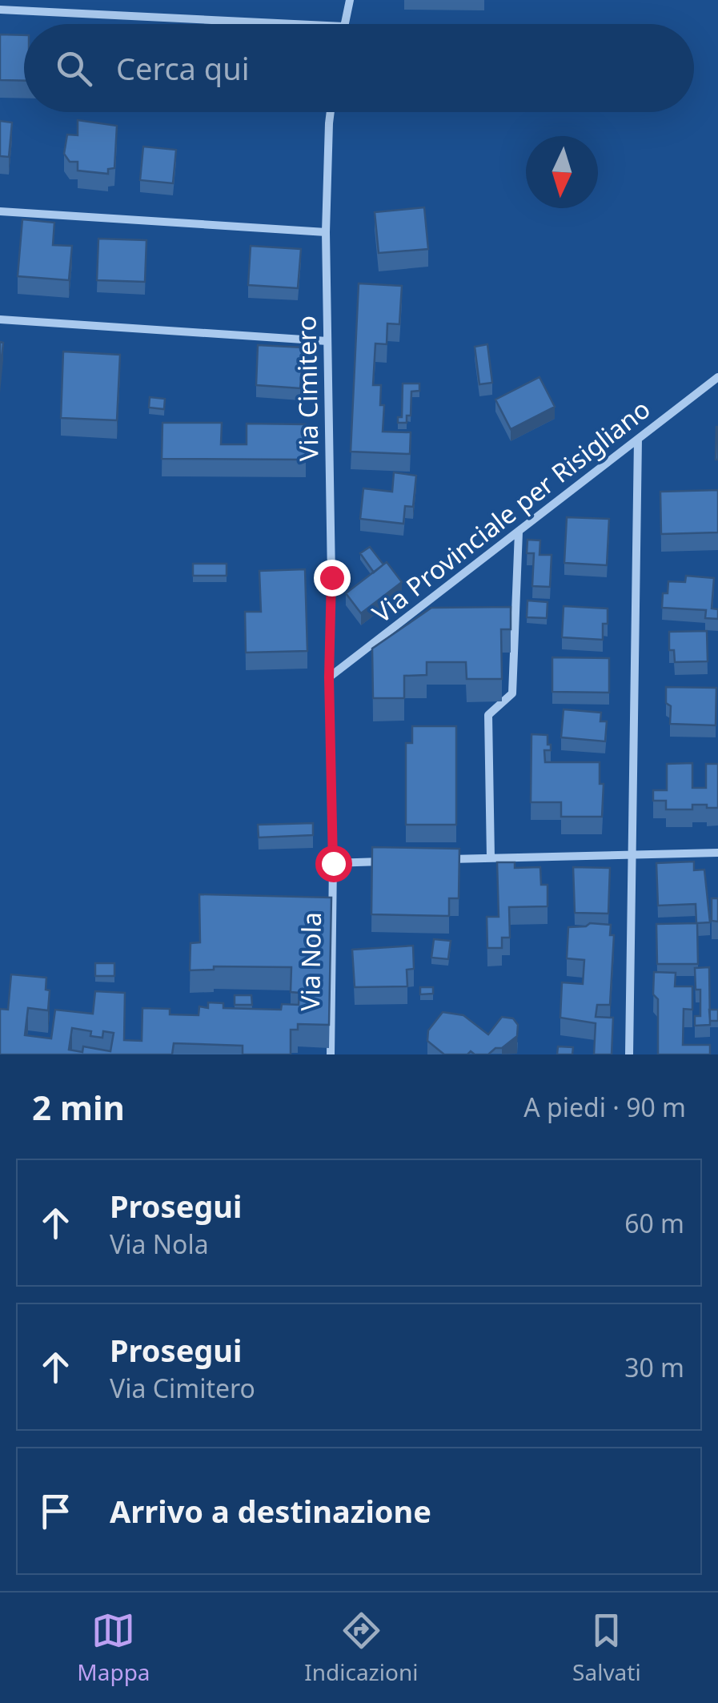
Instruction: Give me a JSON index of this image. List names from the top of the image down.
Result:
{
  "streets": {
    "street": ["Via Cimitero", "Via Provinciale per Risigliano", "Via Nola"]
  },
  "crossings": [
    ["Via Cimitero", "Via Provinciale per Risigliano"],
    ["Via Cimitero", "Via Nola"],
    ["Via Provinciale per Risigliano", "Via Nola"]
  ],
  "north": "bottom",
  "page": {
    "search": "Cerca qui",
    "heading": ["2 min", "A piedi · 90 m"],
    "list": [
      ["Prosegui", "Via Nola", "60 m"],
      ["Prosegui", "Via Cimitero", "30 m"],
      "Arrivo a destinazione"
    ],
    "nav": ["Mappa", "Indicazioni", "Salvati"]
  }
}
